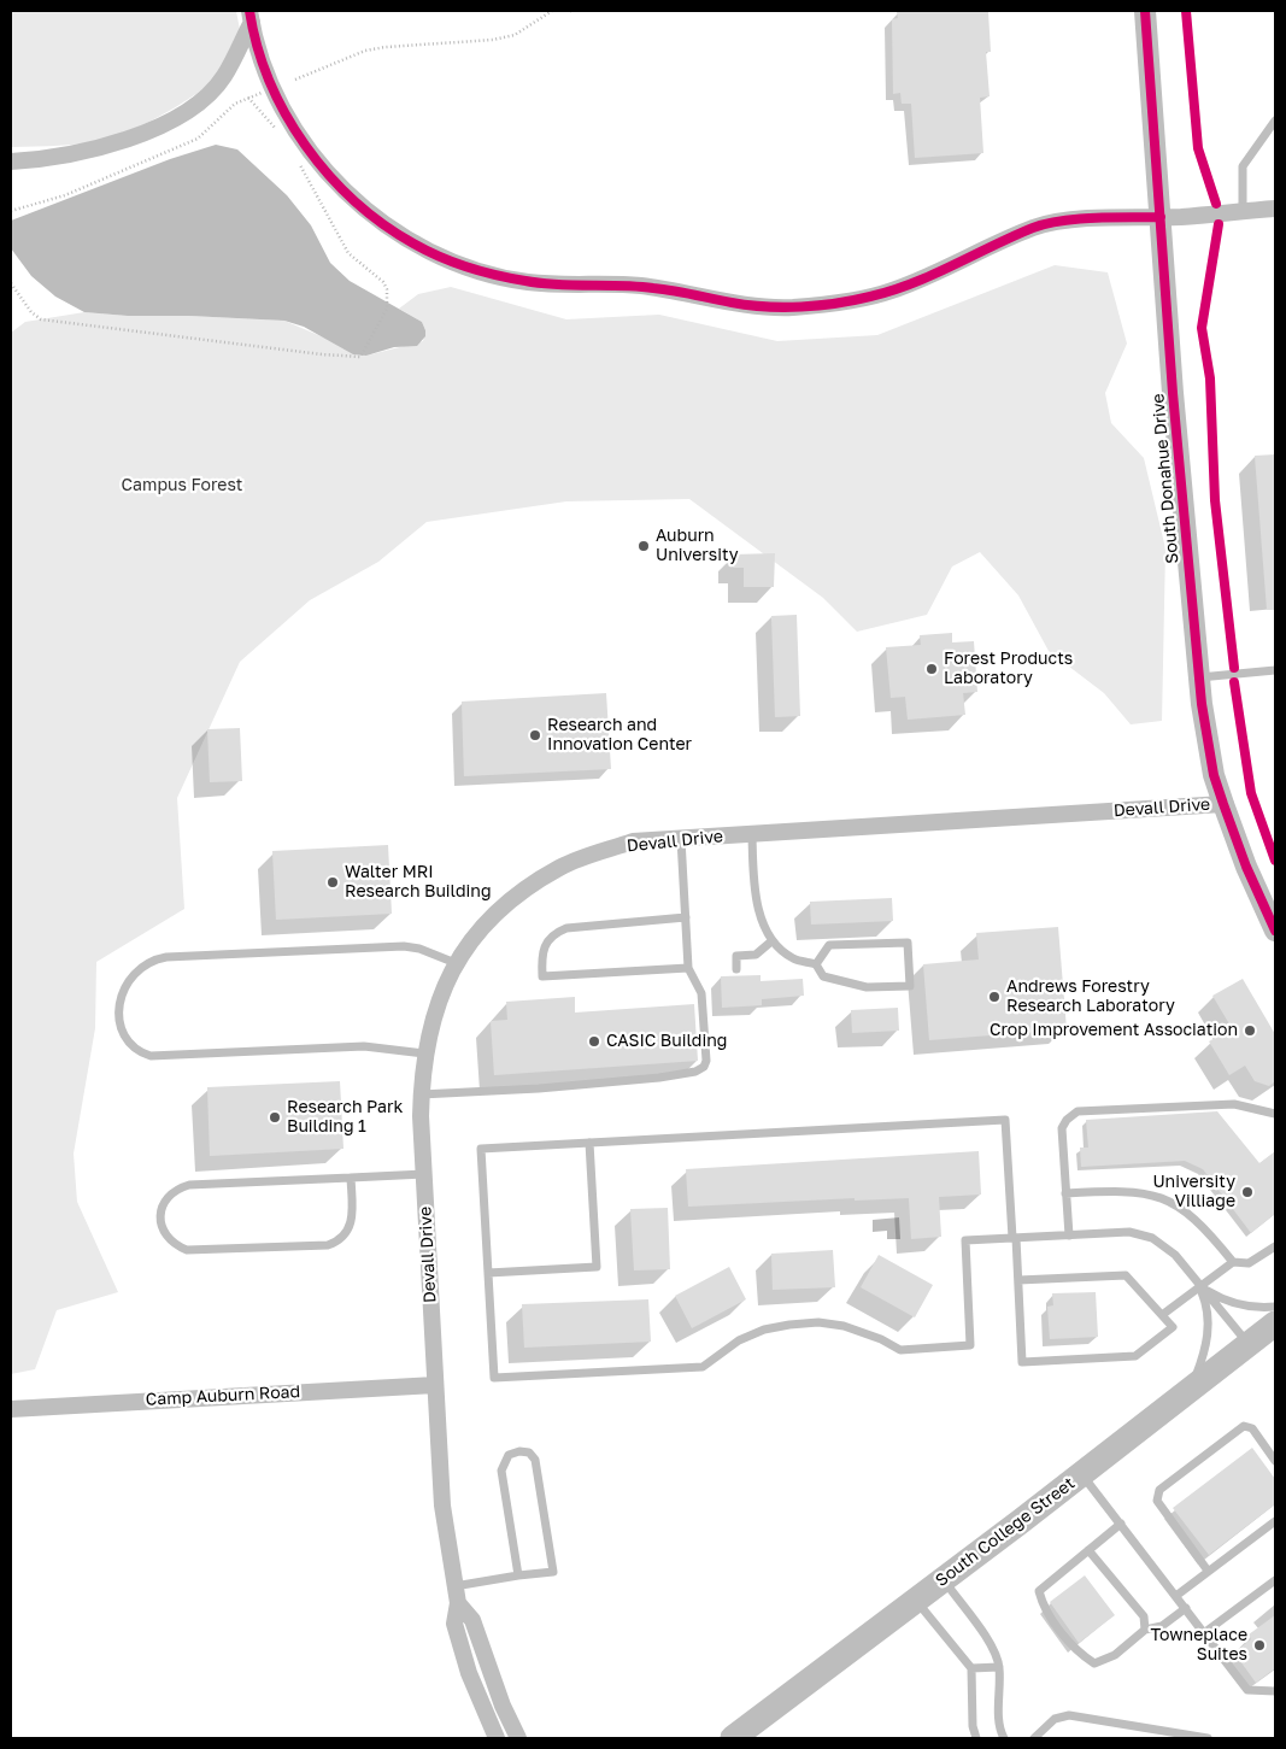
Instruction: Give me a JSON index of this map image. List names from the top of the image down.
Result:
{
  "streets": {
    "main road": ["South College Street"],
    "street": ["South Donahue Drive", "Devall Drive", "Camp Auburn Road"]
  },
  "crossings": [
    ["South Donahue Drive", "Devall Drive"],
    ["Devall Drive", "Camp Auburn Road"]
  ],
  "parks": ["Campus Forest"],
  "places": [
    "Auburn University",
    "Forest Products Laboratory",
    "Research and Innovation Center",
    "Walter MRI Research Building",
    "Andrews Forestry Research Laboratory",
    "Crop Improvement Association",
    "CASIC Building",
    "Research Park Building 1",
    "University Villiage",
    "Towneplace Suites"
  ]
}
